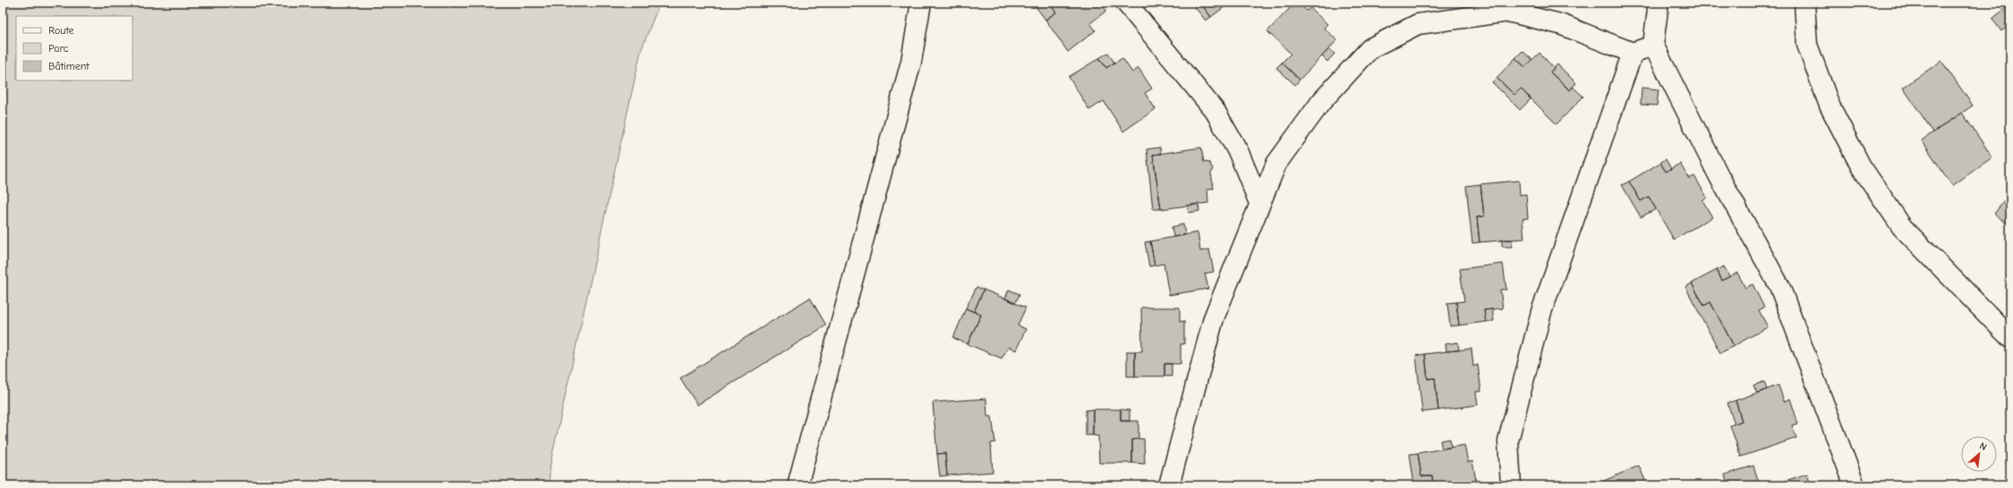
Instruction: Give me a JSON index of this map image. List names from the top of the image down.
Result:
{
  "legend": ["Route", "Parc", "Bâtiment"],
  "north": "top right"
}
